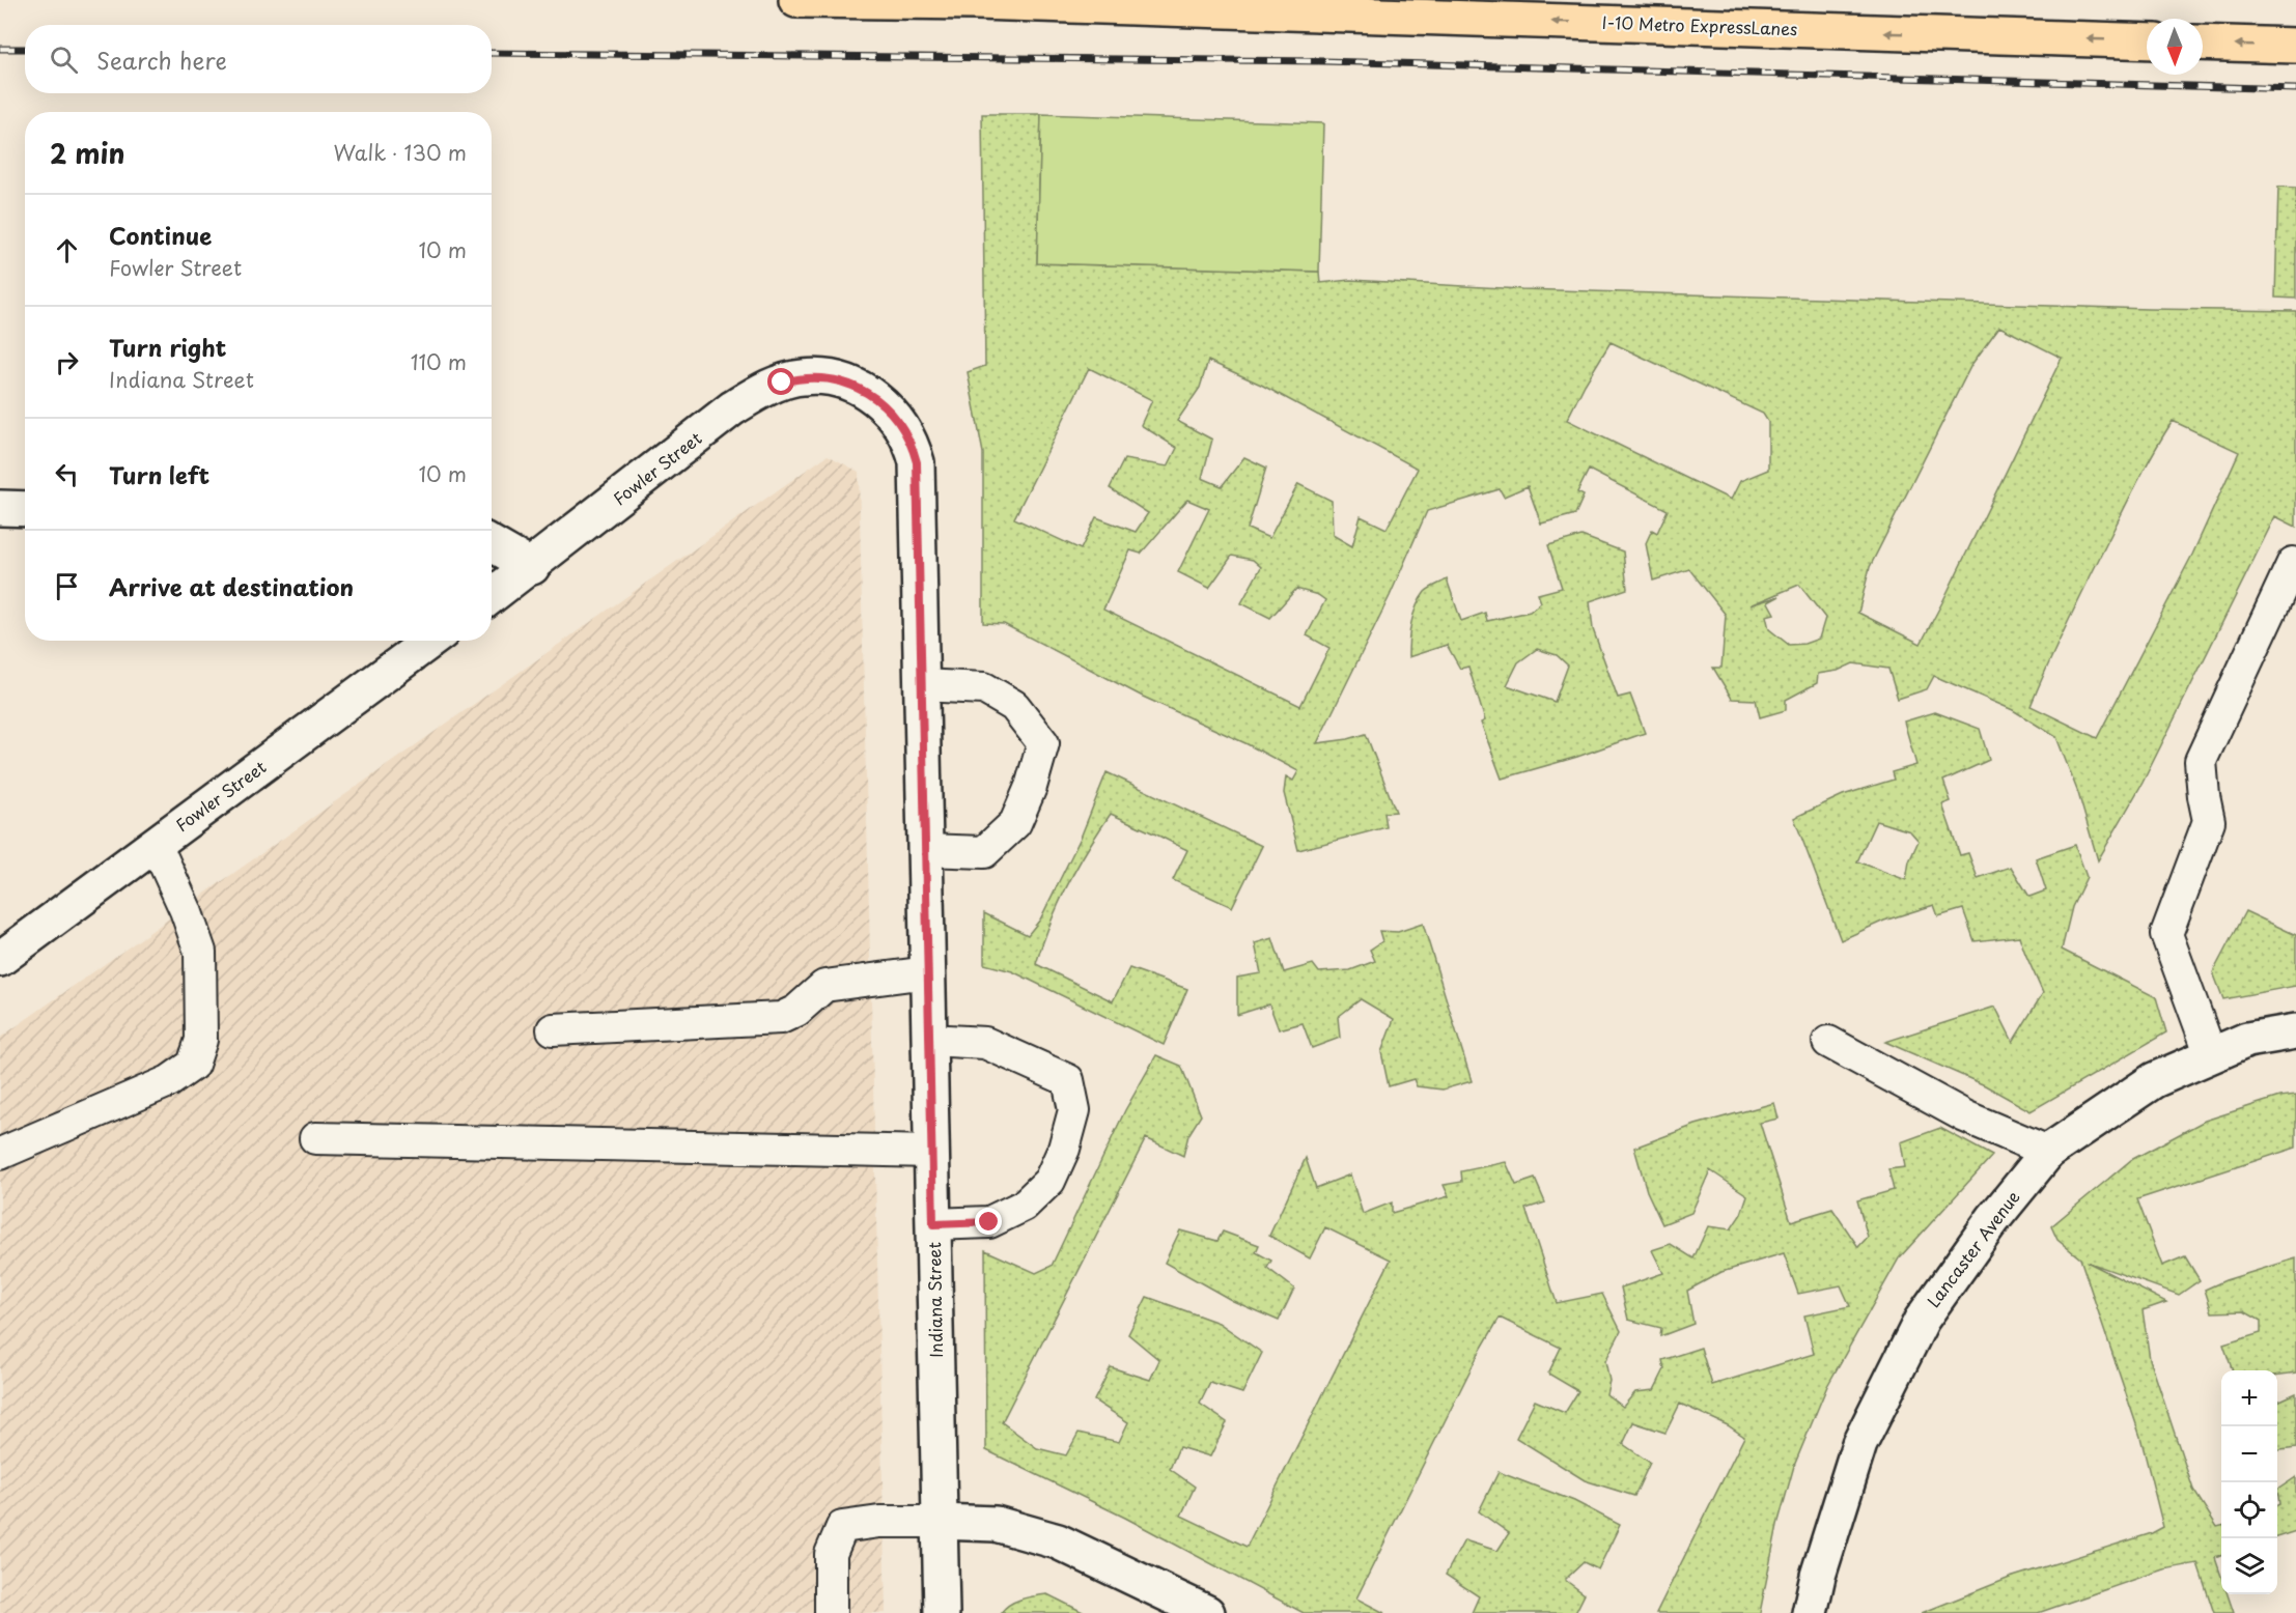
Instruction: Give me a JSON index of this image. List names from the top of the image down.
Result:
{
  "streets": {
    "highway": ["I-10 Metro ExpressLanes"],
    "street": ["Fowler Street", "Lancaster Avenue", "Indiana Street"]
  },
  "crossings": [
    ["Fowler Street", "Indiana Street"]
  ],
  "one_way": ["I-10 Metro ExpressLanes"],
  "north": "bottom",
  "page": {
    "search": "Search here",
    "heading": ["2 min", "Walk · 130 m"],
    "list": [
      ["Continue", "Fowler Street", "10 m"],
      ["Turn right", "Indiana Street", "110 m"],
      ["Turn left", "10 m"],
      "Arrive at destination"
    ],
    "map_buttons": ["+", "−"]
  }
}
